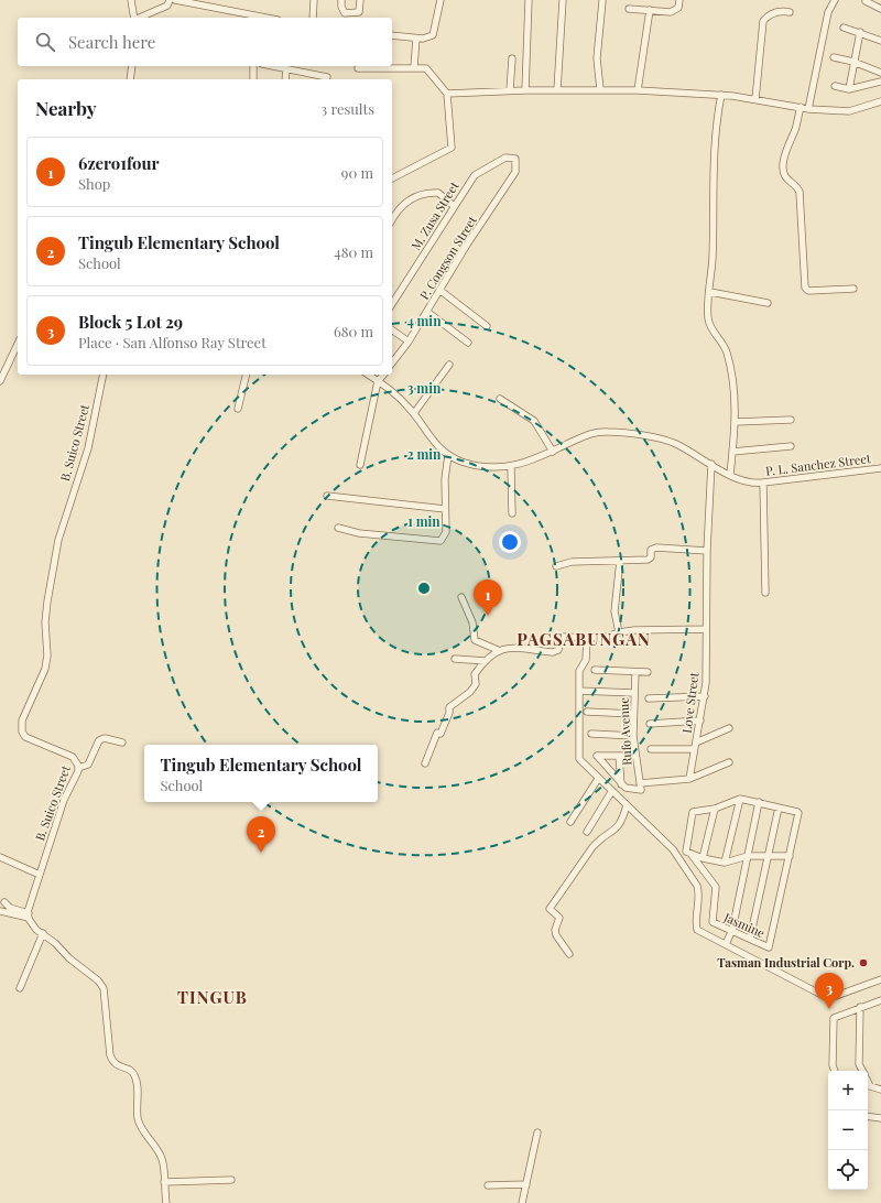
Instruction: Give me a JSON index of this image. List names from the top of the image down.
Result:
{
  "streets": {
    "street": [
      "M. Zusa Street",
      "P. Congson Street",
      "B. Suico Street",
      "P. L. Sanchez Street",
      "Love Street",
      "Rufo Avenue",
      "Jasmine"
    ]
  },
  "crossings": [
    ["M. Zusa Street", "P. Congson Street"],
    ["P. L. Sanchez Street", "Love Street"]
  ],
  "districts": ["PAGSABUNGAN", "TINGUB"],
  "places": ["Tasman Industrial Corp."],
  "page": {
    "search": "Search here",
    "heading": ["Nearby", "3 results"],
    "list": [
      {
        "mark": "1",
        "name": "6zero1four",
        "note": "Shop",
        "value": "90 m"
      },
      {
        "mark": "2",
        "name": "Tingub Elementary School",
        "note": "School",
        "value": "480 m"
      },
      {
        "mark": "3",
        "name": "Block 5 Lot 29",
        "note": "Place · San Alfonso Ray Street",
        "value": "680 m"
      }
    ],
    "pins": ["1", "2", "3"],
    "popup": ["Tingub Elementary School", "School"],
    "map_buttons": ["+", "−"]
  },
  "rings": [
    "4 min",
    "3 min",
    "2 min",
    "1 min"
  ]
}
